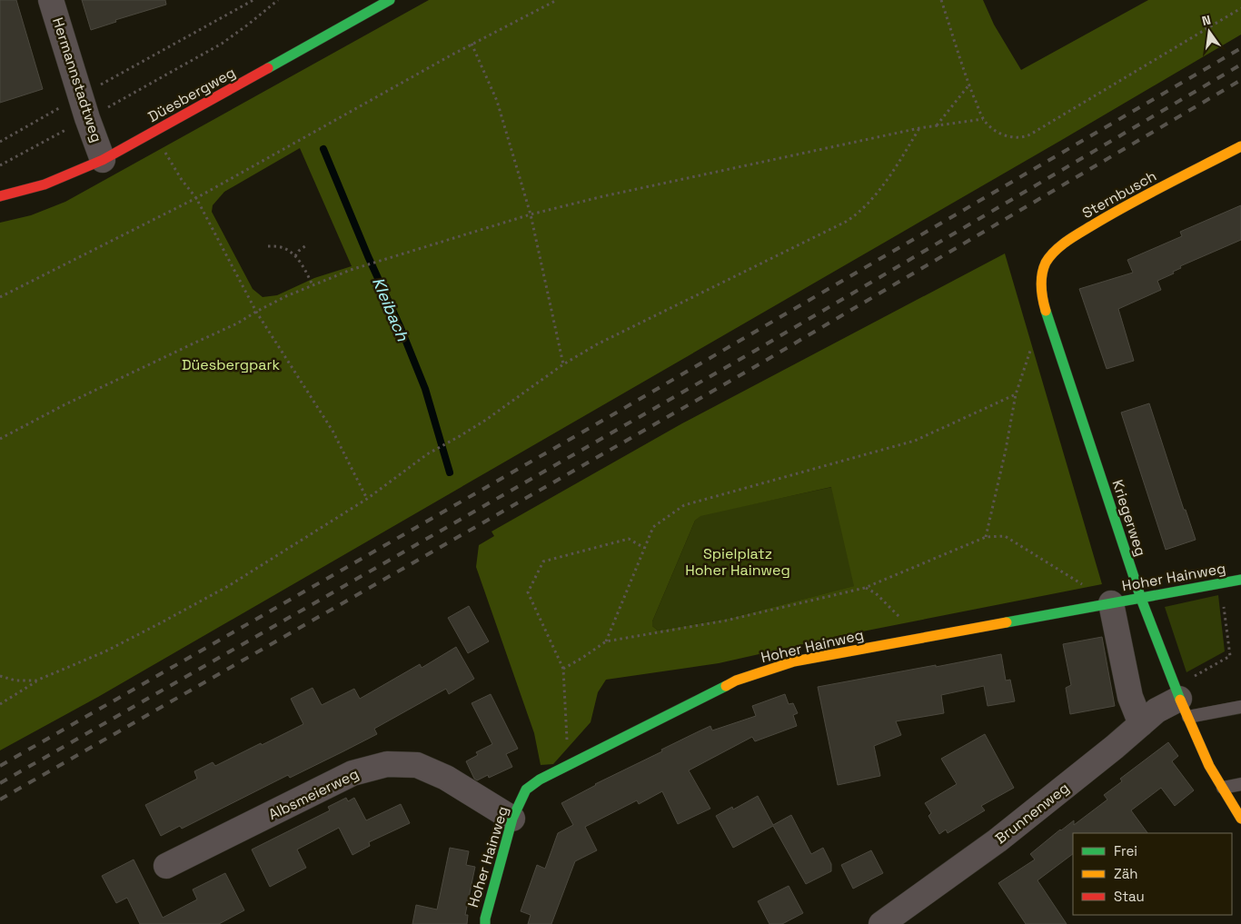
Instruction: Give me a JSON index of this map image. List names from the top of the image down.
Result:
{
  "streets": {
    "street": [
      "Hermannstadtweg",
      "Düesbergweg",
      "Sternbusch",
      "Kriegerweg",
      "Hoher Hainweg",
      "Albsmeierweg",
      "Brunnenweg"
    ]
  },
  "crossings": [
    ["Hermannstadtweg", "Düesbergweg"],
    ["Sternbusch", "Kriegerweg"],
    ["Kriegerweg", "Hoher Hainweg"],
    ["Kriegerweg", "Brunnenweg"],
    ["Hoher Hainweg", "Albsmeierweg"]
  ],
  "water": ["Kleibach"],
  "parks": ["Düesbergpark", "Spielplatz Hoher Hainweg"],
  "legend": ["Frei", "Zäh", "Stau"],
  "north": "top"
}
